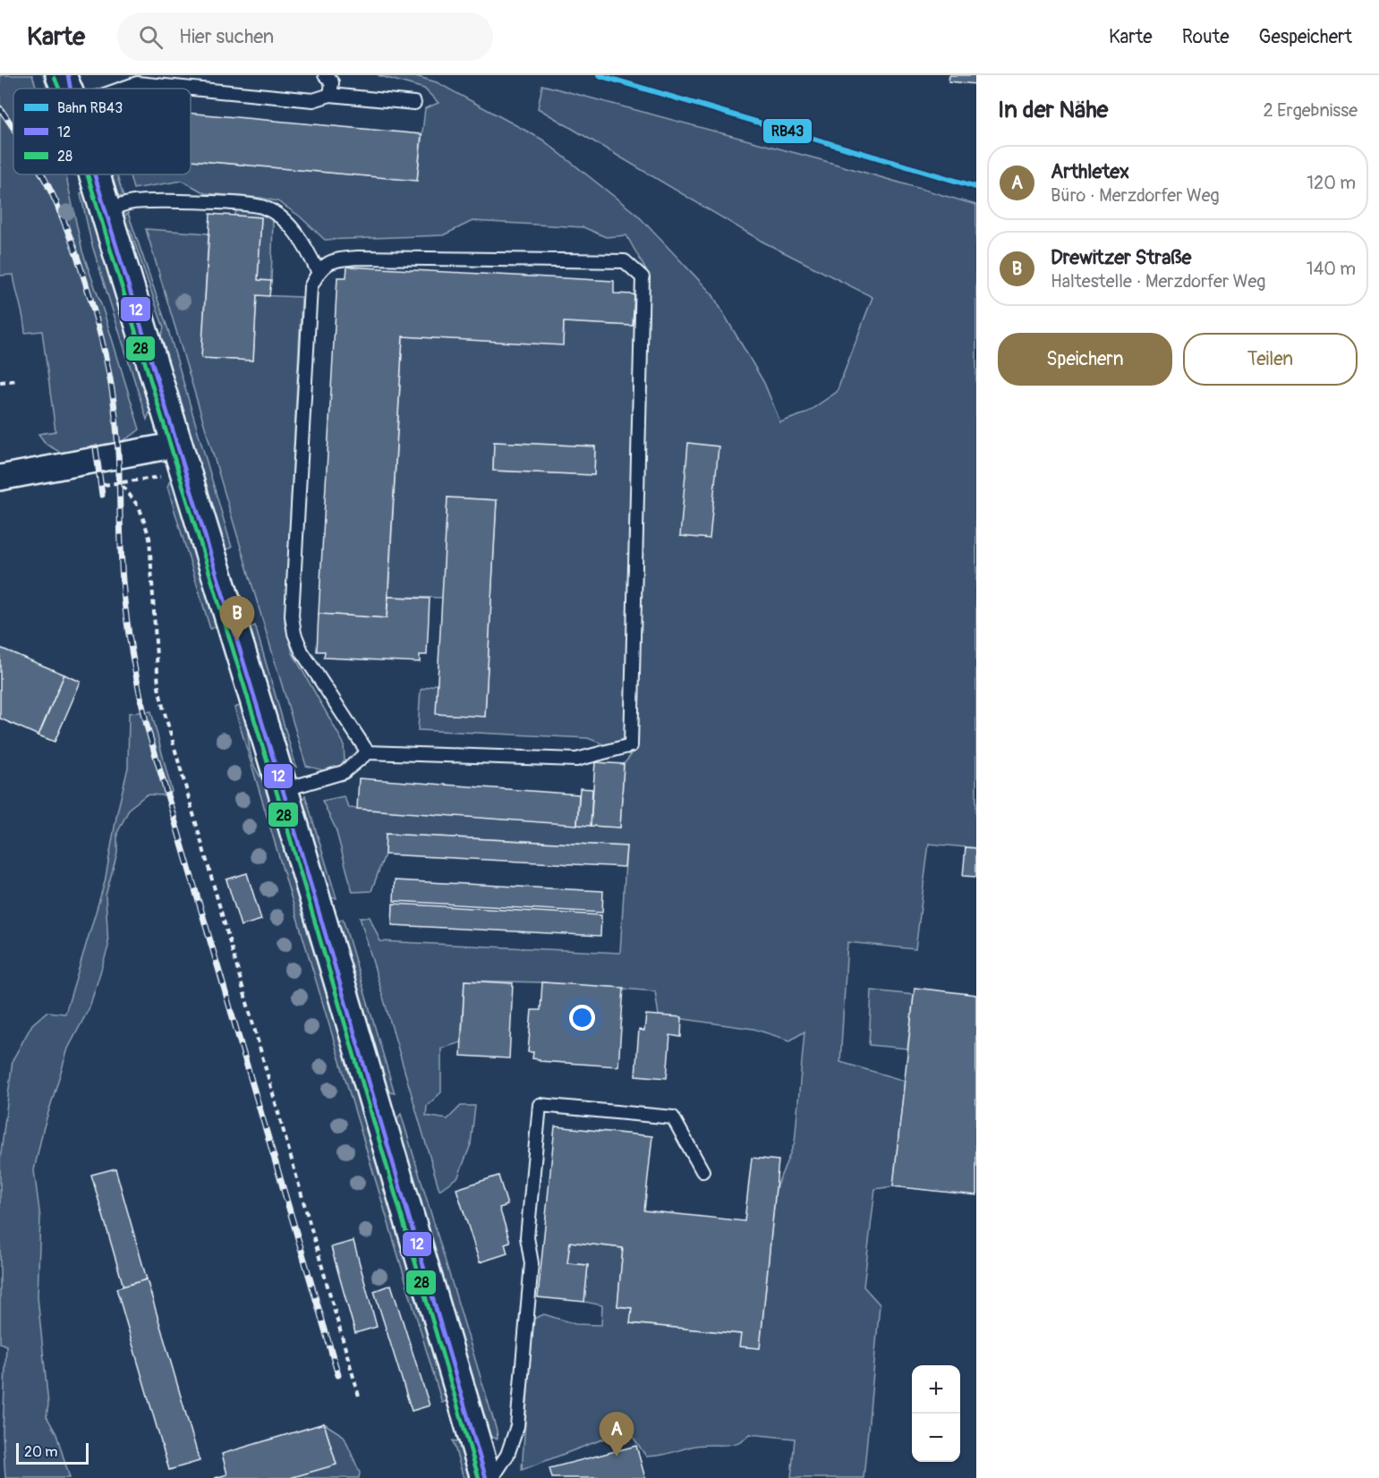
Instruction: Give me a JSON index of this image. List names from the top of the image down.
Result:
{
  "lines": ["rail line RB43", "transit line 12", "transit line 28"],
  "legend": ["Bahn RB43", "12", "28"],
  "scale_bar": "20 m",
  "page": {
    "header": "Karte",
    "search": "Hier suchen",
    "nav": ["Karte", "Route", "Gespeichert"],
    "heading": ["In der Nähe", "2 Ergebnisse"],
    "list": [
      {
        "mark": "A",
        "name": "Arthletex",
        "note": "Büro · Merzdorfer Weg",
        "value": "120 m"
      },
      {
        "mark": "B",
        "name": "Drewitzer Straße",
        "note": "Haltestelle · Merzdorfer Weg",
        "value": "140 m"
      }
    ],
    "buttons": ["Speichern", "Teilen"],
    "pins": ["B", "A"],
    "map_buttons": ["+", "−"],
    "scale": "20 m"
  }
}
